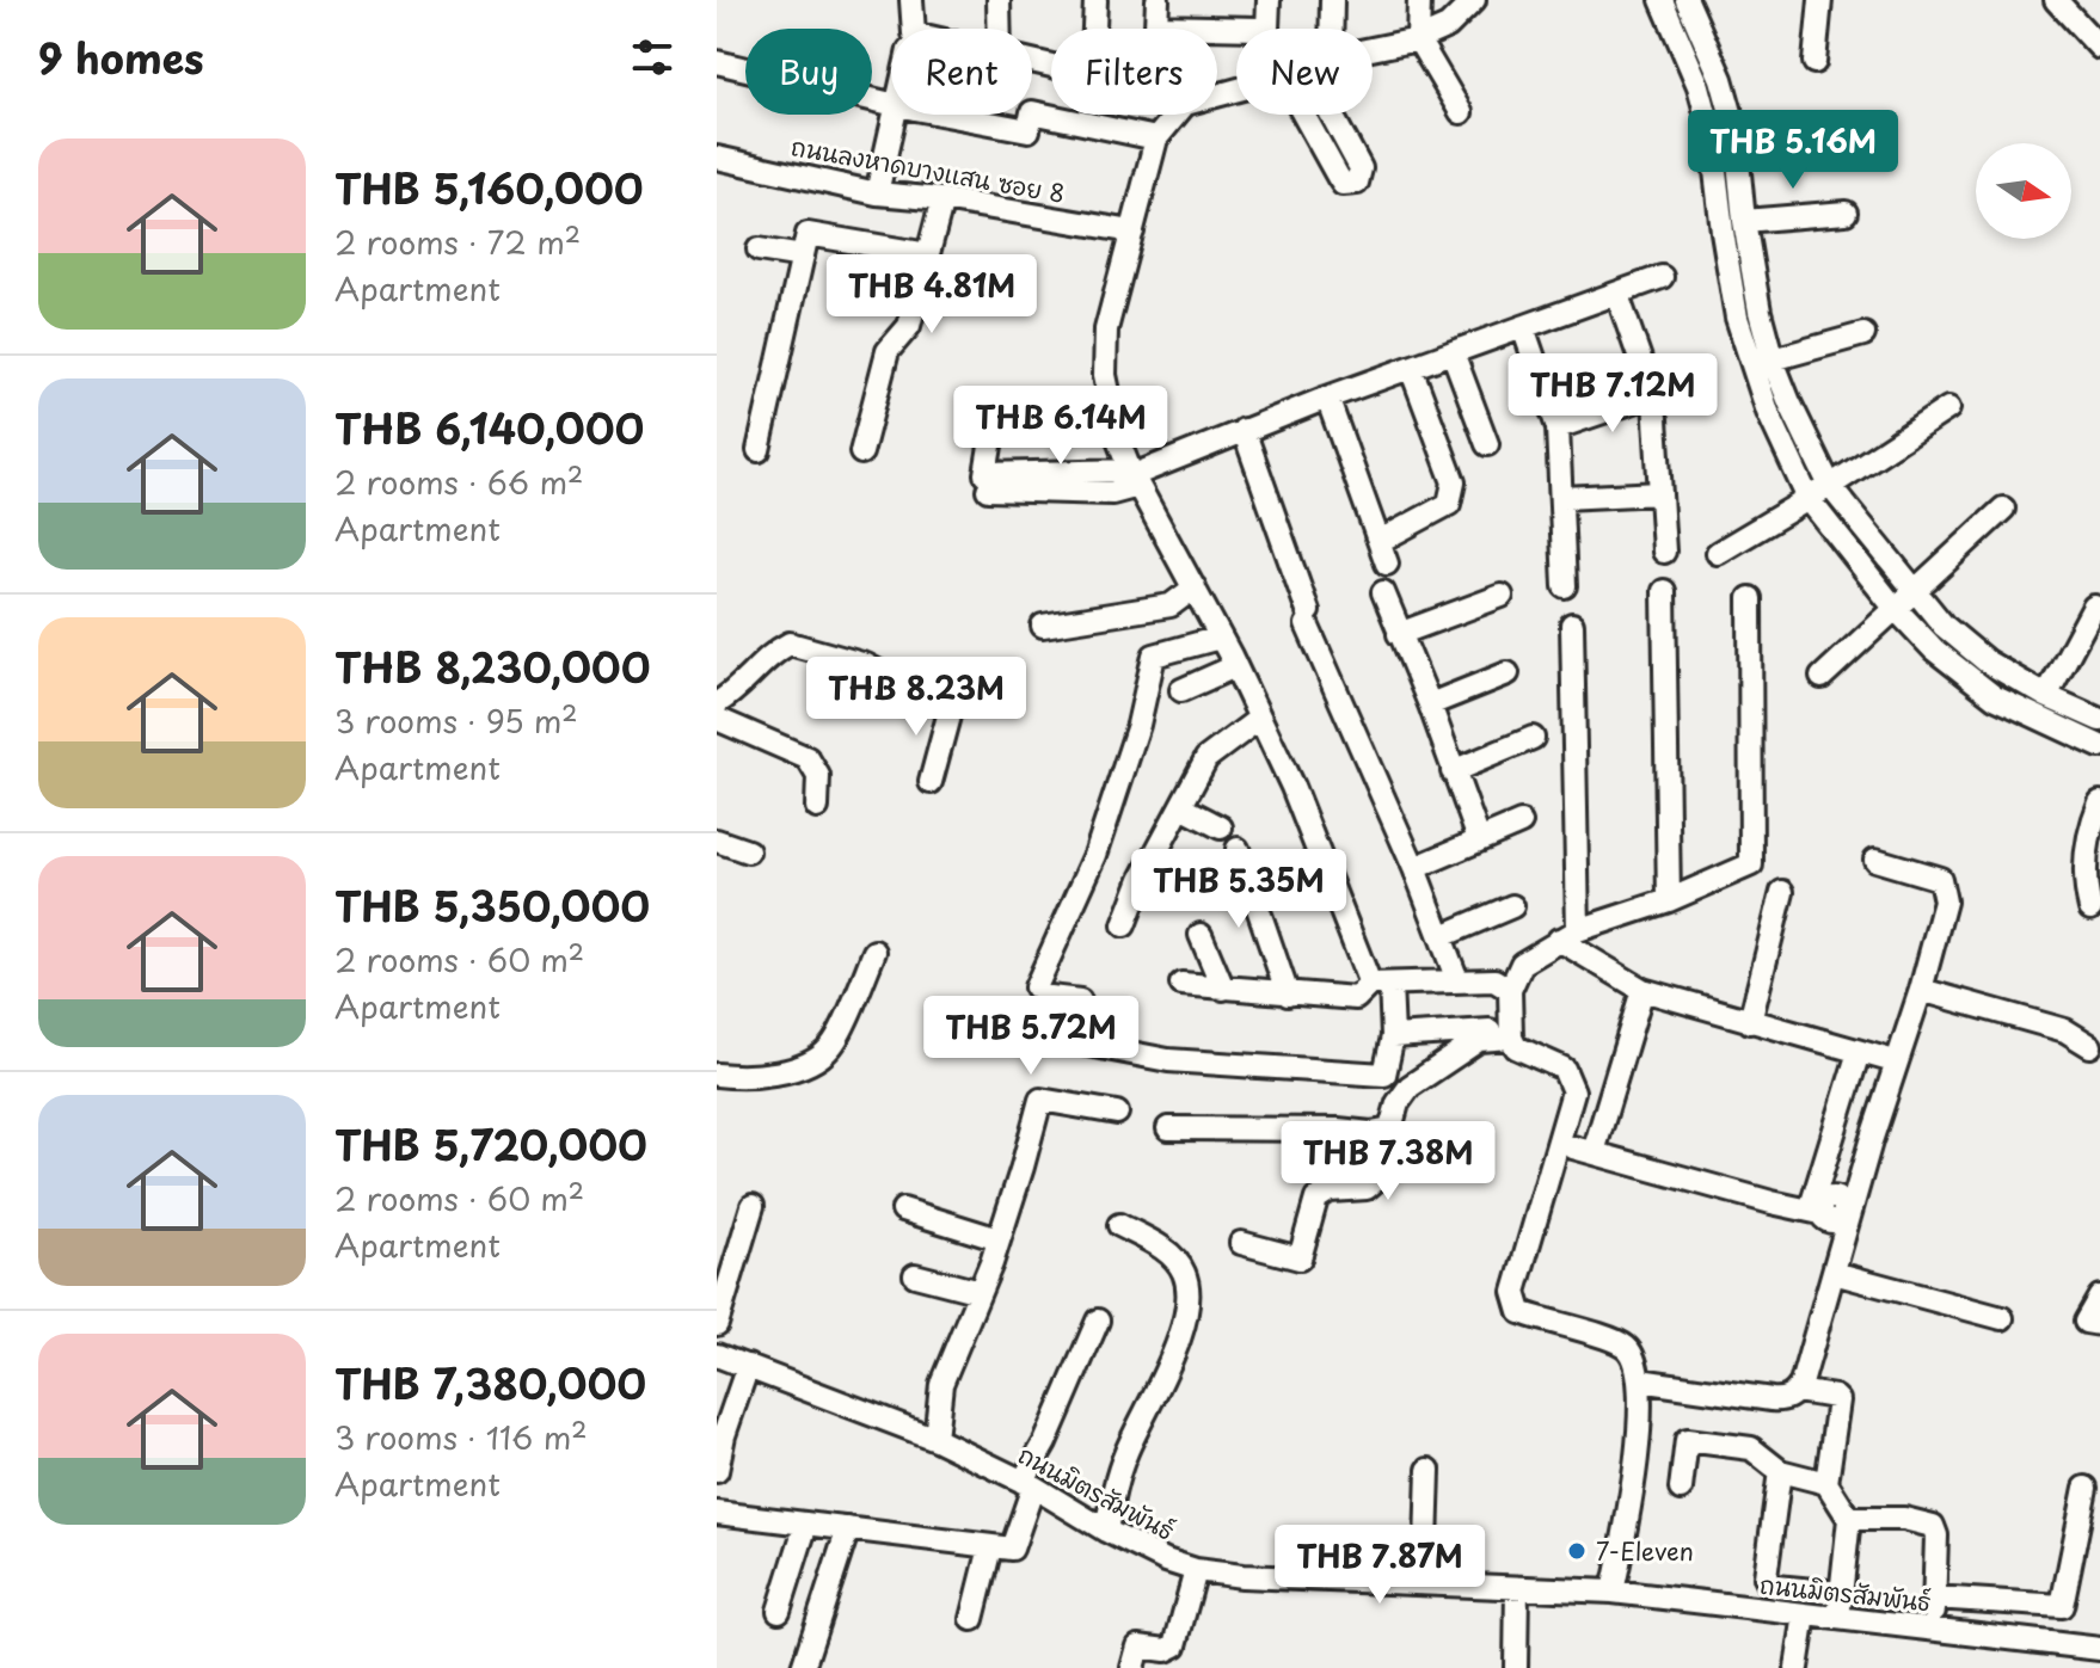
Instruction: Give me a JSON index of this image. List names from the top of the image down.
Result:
{
  "streets": {
    "street": ["ถนนลงหาดบางแสน ซอย 8", "ถนนมิตรสัมพันธ์"]
  },
  "places": ["7-Eleven"],
  "north": "right",
  "page": {
    "heading": "9 homes",
    "chip": [
      "Buy",
      "Rent",
      "Filters",
      "New"
    ],
    "price": [
      "THB 5.16M",
      "THB 4.81M",
      "THB 7.12M",
      "THB 6.14M",
      "THB 8.23M",
      "THB 5.35M",
      "THB 5.72M",
      "THB 7.38M",
      "THB 7.87M"
    ],
    "list": [
      {
        "name": "THB 5,160,000",
        "note": "2 rooms · 72 m² · Apartment"
      },
      {
        "name": "THB 6,140,000",
        "note": "2 rooms · 66 m² · Apartment"
      },
      {
        "name": "THB 8,230,000",
        "note": "3 rooms · 95 m² · Apartment"
      },
      {
        "name": "THB 5,350,000",
        "note": "2 rooms · 60 m² · Apartment"
      },
      {
        "name": "THB 5,720,000",
        "note": "2 rooms · 60 m² · Apartment"
      },
      {
        "name": "THB 7,380,000",
        "note": "3 rooms · 116 m² · Apartment"
      }
    ]
  }
}
